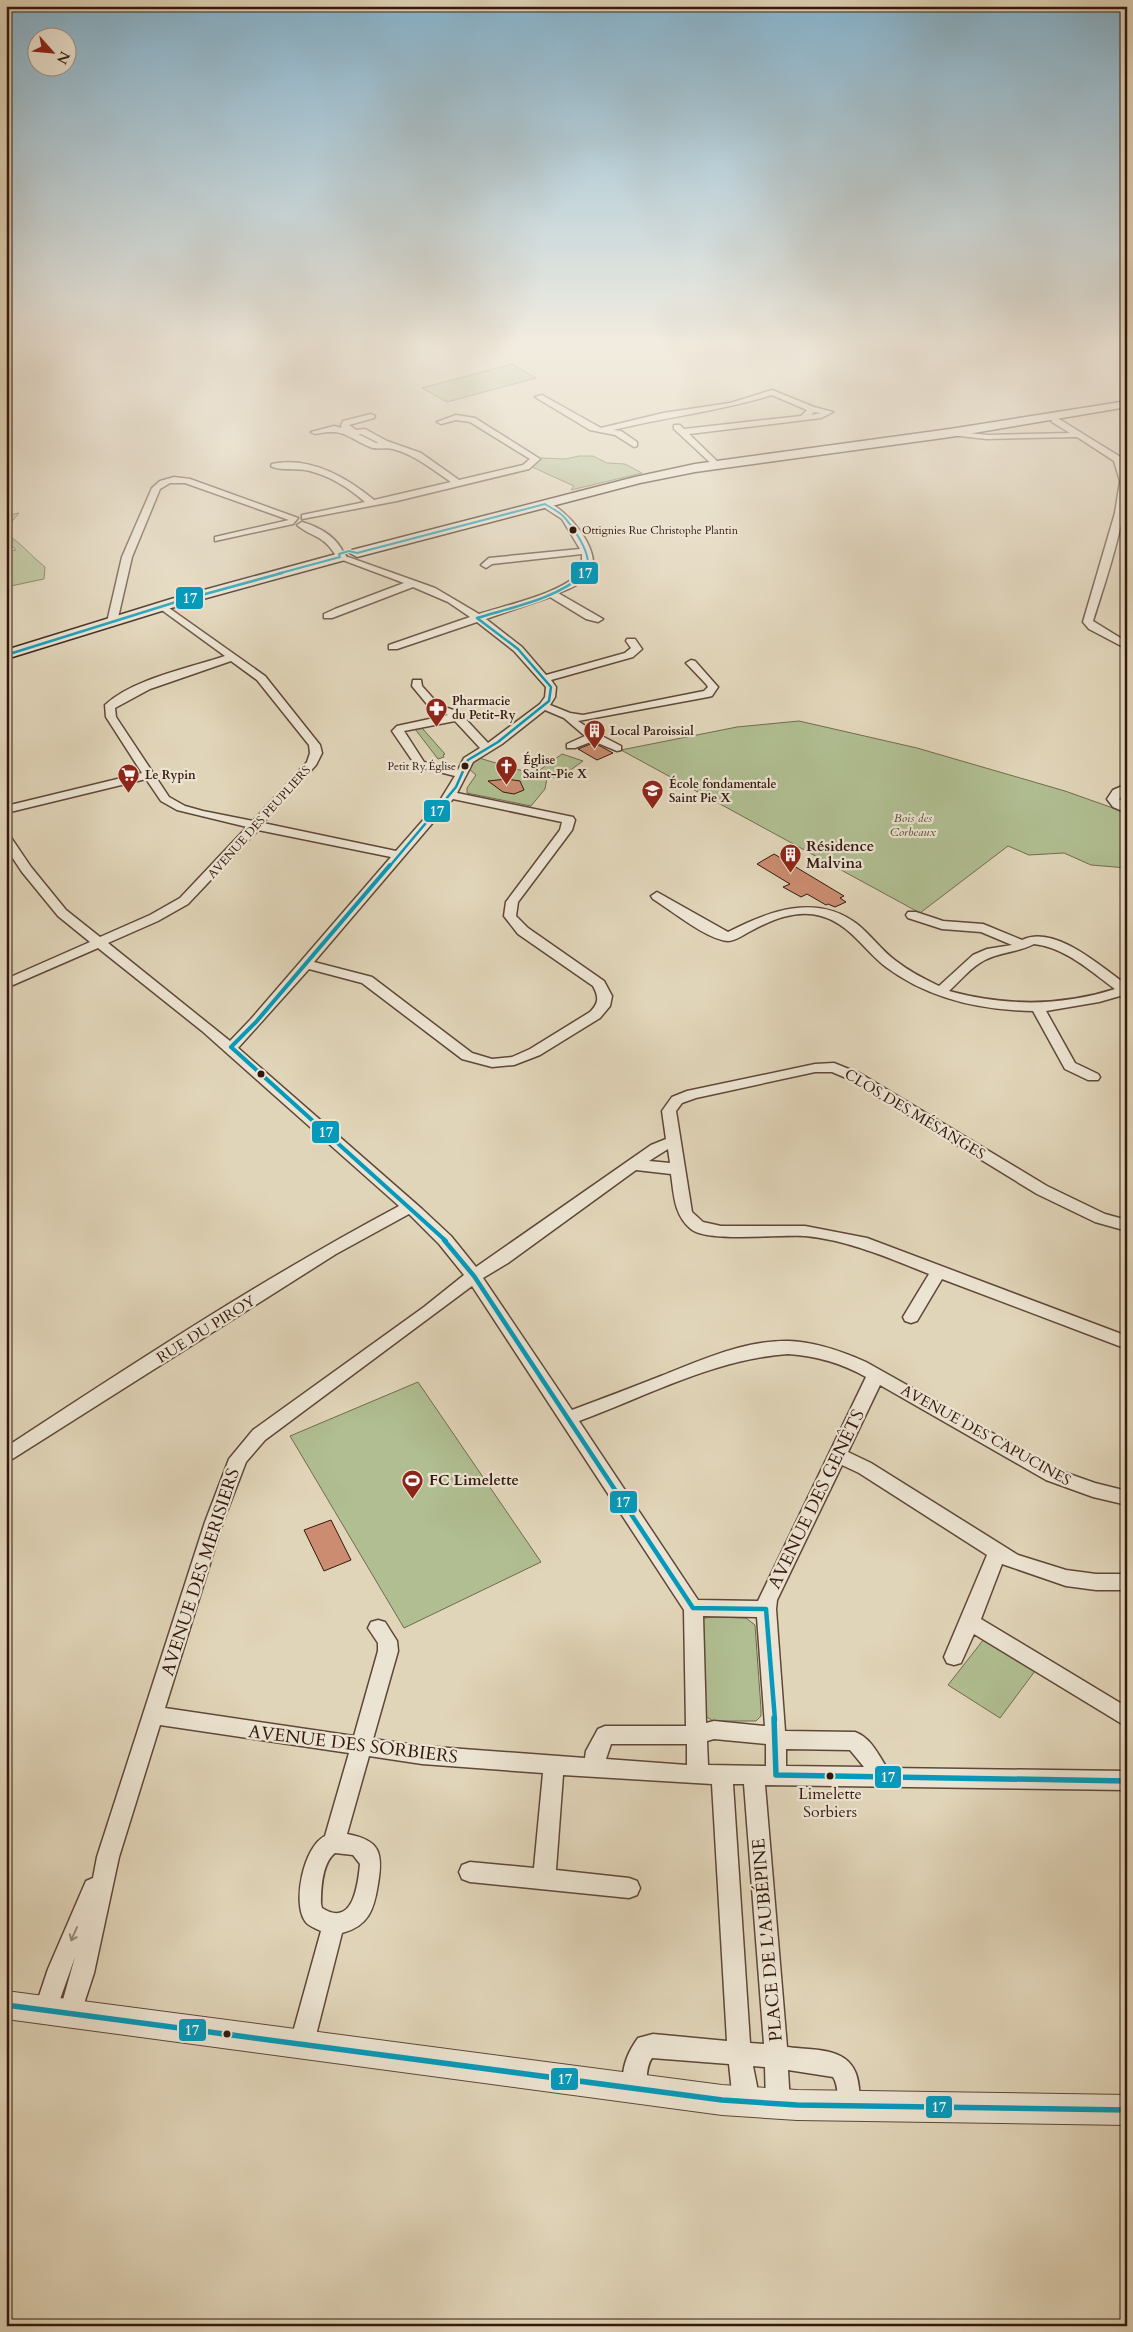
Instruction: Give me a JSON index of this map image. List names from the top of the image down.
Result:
{
  "streets": {
    "street": [
      "AVENUE DES PEUPLIERS",
      "CLOS DES MÉSANGES",
      "RUE DU PIROY",
      "AVENUE DES CAPUCINES",
      "AVENUE DES GENÊTS",
      "AVENUE DES MERISIERS",
      "AVENUE DES SORBIERS",
      "PLACE DE L'AUBÉPINE"
    ]
  },
  "crossings": [
    ["AVENUE DES CAPUCINES", "AVENUE DES GENÊTS"],
    ["AVENUE DES GENÊTS", "AVENUE DES SORBIERS"],
    ["AVENUE DES MERISIERS", "AVENUE DES SORBIERS"],
    ["AVENUE DES SORBIERS", "PLACE DE L'AUBÉPINE"]
  ],
  "parks": ["Bois des Corbeaux"],
  "places": {
    "other": ["Ottignies Rue Christophe Plantin", "Petit Ry Église", "Limelette Sorbiers"],
    "pharmacy": ["Pharmacie du Petit-Ry"],
    "building": ["Local Paroissial", "Résidence Malvina"],
    "church": ["Église Saint-Pie X"],
    "supermarket": ["Le Rypin"],
    "school or university": ["École fondamentale Saint Pie X"],
    "sports": ["FC Limelette"]
  },
  "lines": ["transit line 17"],
  "north": "bottom right"
}
